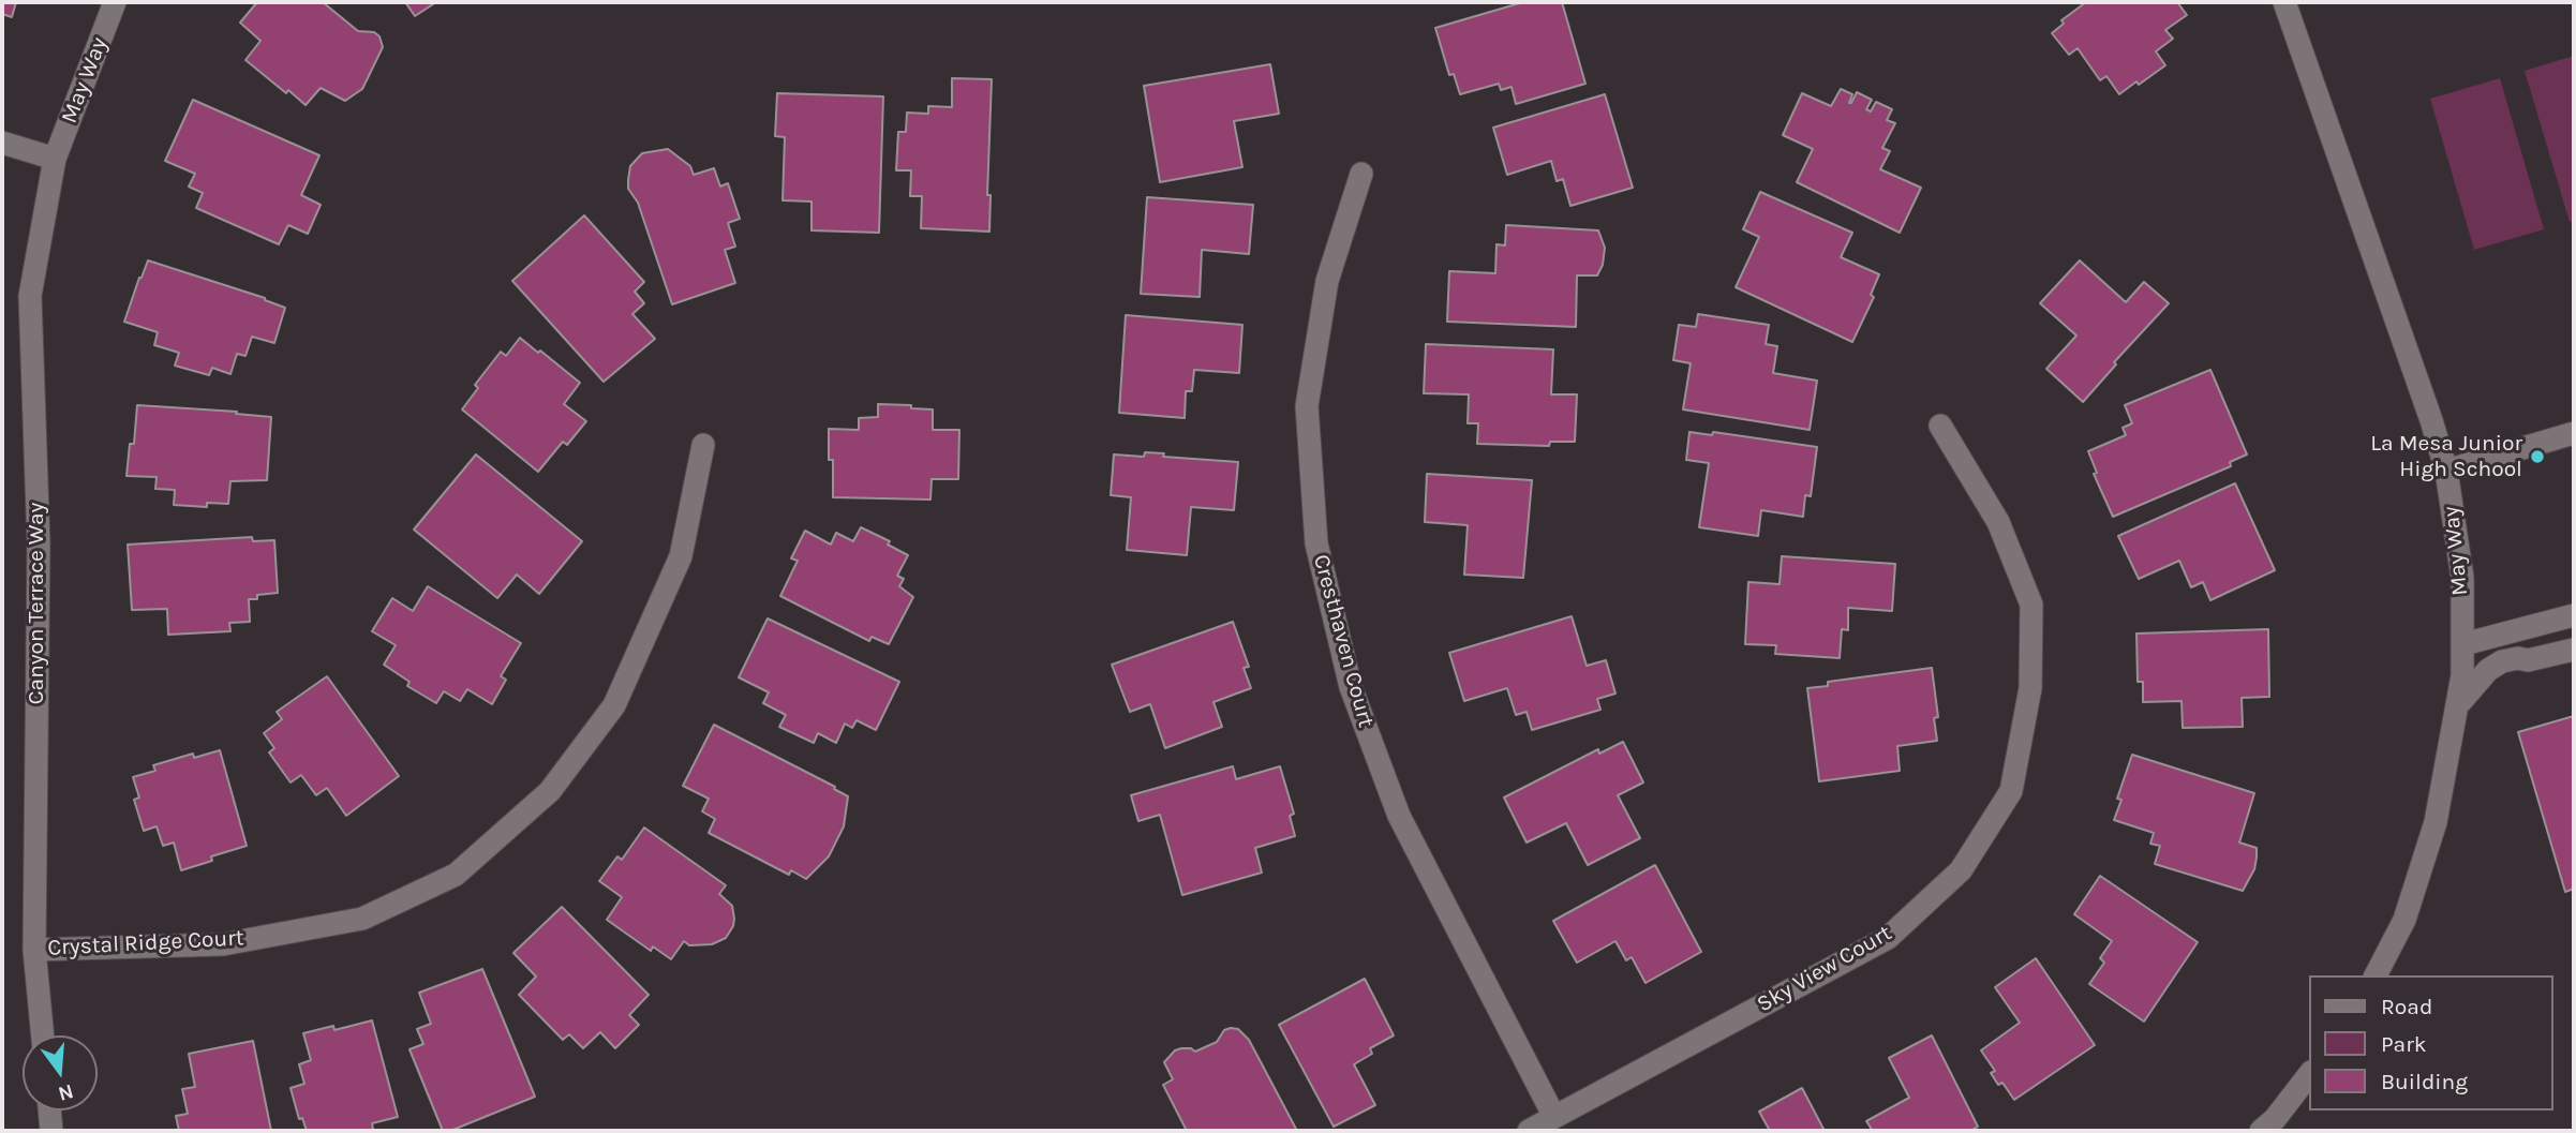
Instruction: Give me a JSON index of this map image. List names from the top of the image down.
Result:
{
  "streets": {
    "street": [
      "May Way",
      "Canyon Terrace Way",
      "Cresthaven Court",
      "Crystal Ridge Court",
      "Sky View Court"
    ]
  },
  "crossings": [
    ["May Way", "Canyon Terrace Way"],
    ["Canyon Terrace Way", "Crystal Ridge Court"],
    ["Cresthaven Court", "Sky View Court"]
  ],
  "places": ["La Mesa Junior High School"],
  "legend": ["Road", "Park", "Building"],
  "north": "bottom"
}
